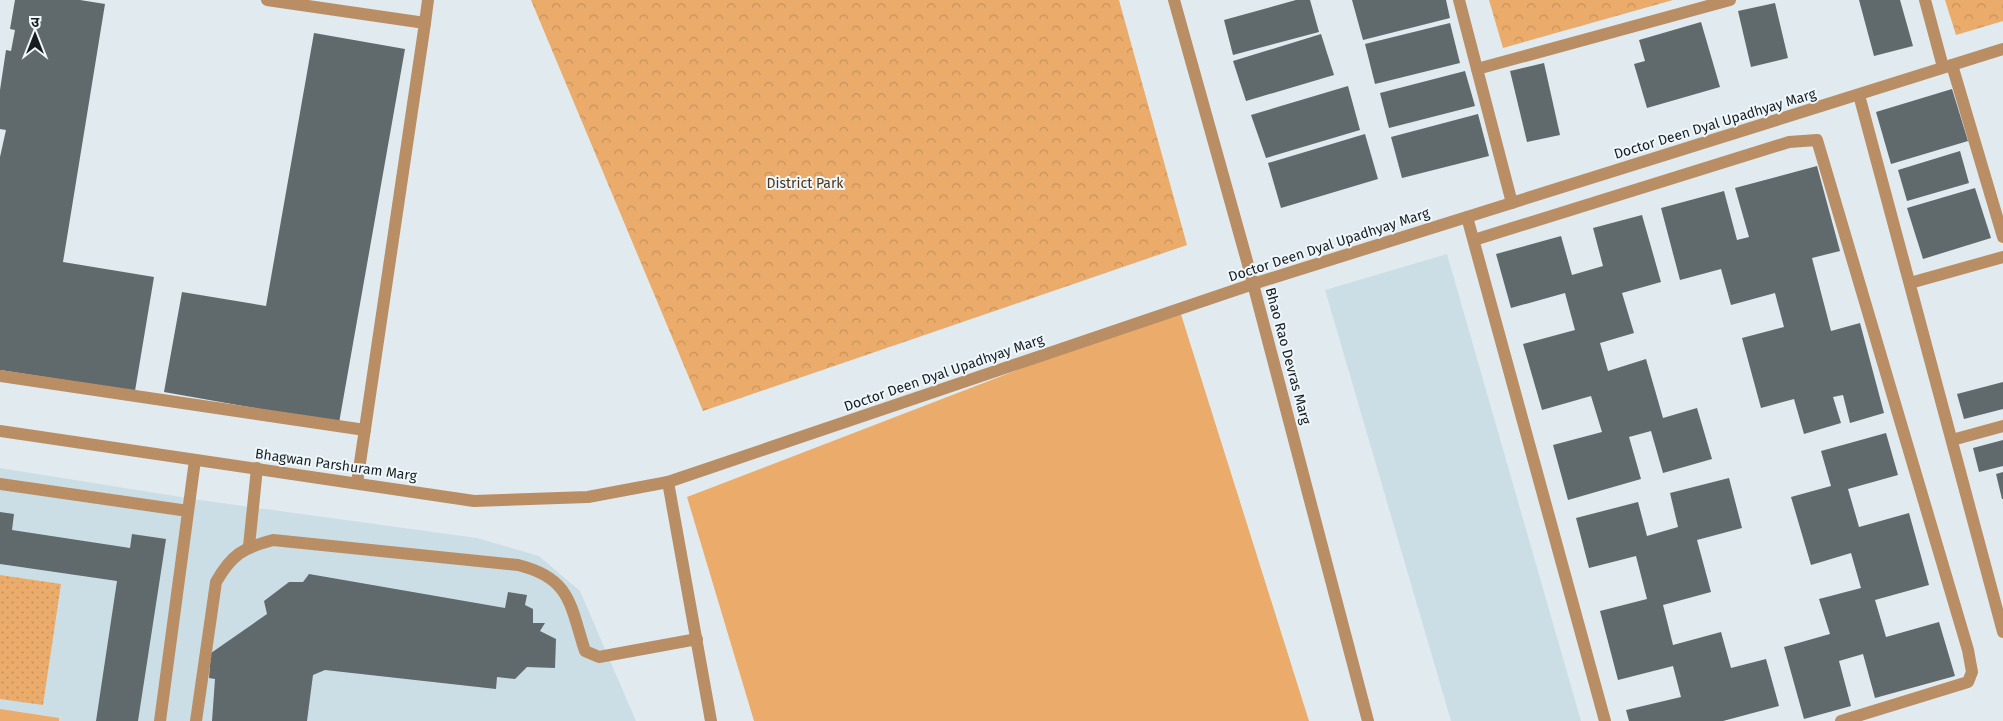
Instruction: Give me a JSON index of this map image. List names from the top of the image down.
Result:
{
  "streets": {
    "street": ["Doctor Deen Dyal Upadhyay Marg", "Bhao Rao Devras Marg", "Bhagwan Parshuram Marg"]
  },
  "crossings": [
    ["Doctor Deen Dyal Upadhyay Marg", "Bhao Rao Devras Marg"],
    ["Doctor Deen Dyal Upadhyay Marg", "Bhagwan Parshuram Marg"]
  ],
  "parks": ["District Park"],
  "north": "top"
}
